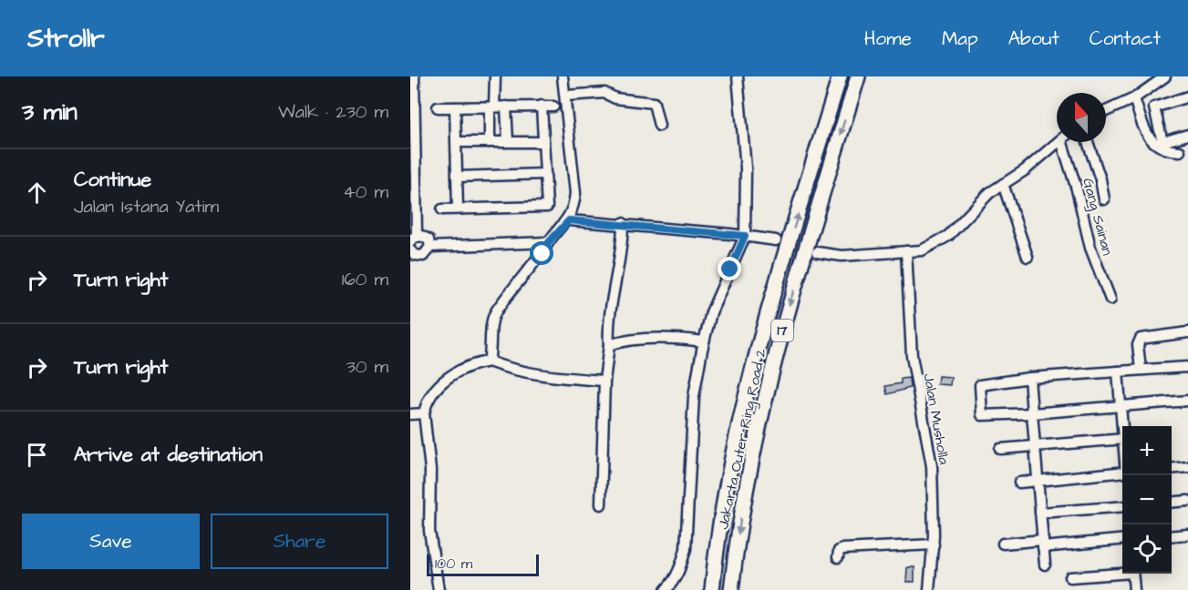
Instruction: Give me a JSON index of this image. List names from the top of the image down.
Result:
{
  "streets": {
    "highway": ["17", "Jakarta Outer Ring Road 2"],
    "street": ["Gang Sainan", "Jalan Musholla"]
  },
  "scale_bar": "100 m",
  "north": "top",
  "page": {
    "header": "Strollr",
    "nav": [
      "Home",
      "Map",
      "About",
      "Contact"
    ],
    "heading": ["3 min", "Walk · 230 m"],
    "list": [
      ["Continue", "Jalan Istana Yatim", "40 m"],
      ["Turn right", "160 m"],
      ["Turn right", "30 m"],
      "Arrive at destination"
    ],
    "map_buttons": ["+", "−"],
    "buttons": ["Save", "Share"],
    "scale": "100 m"
  }
}
